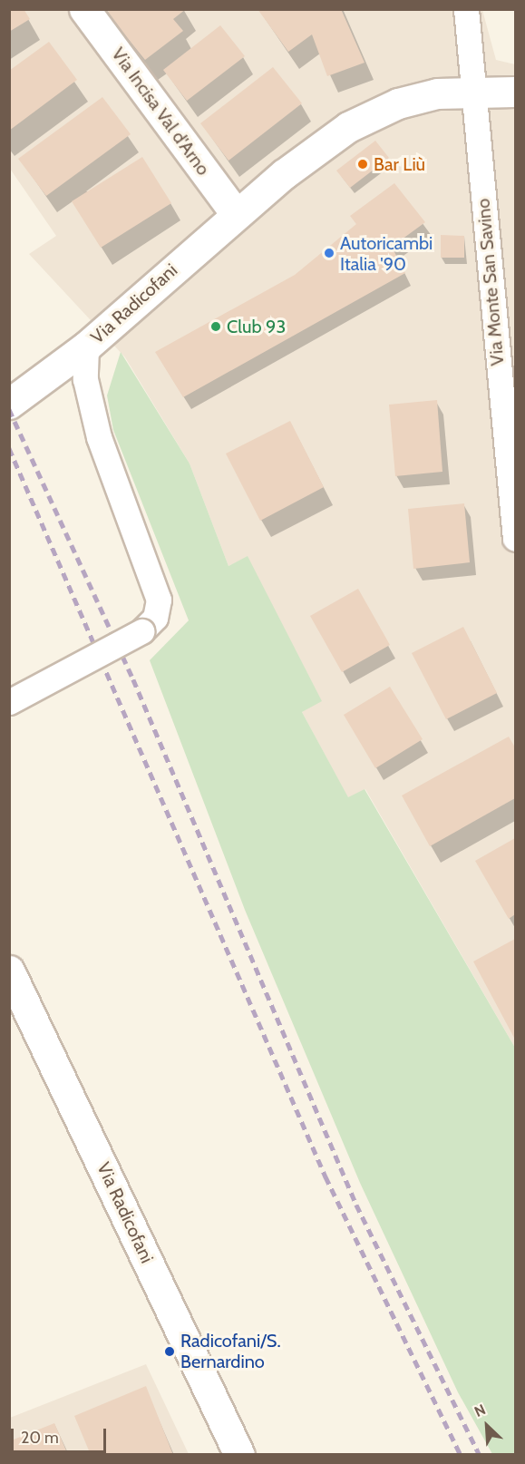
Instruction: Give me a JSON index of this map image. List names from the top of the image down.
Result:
{
  "streets": {
    "street": ["Via Incisa Val d'Arno", "Via Monte San Savino", "Via Radicofani"]
  },
  "crossings": [
    ["Via Incisa Val d'Arno", "Via Radicofani"],
    ["Via Monte San Savino", "Via Radicofani"]
  ],
  "places": [
    "Bar Liù",
    "Autoricambi Italia '90",
    "Club 93",
    "Radicofani/S. Bernardino"
  ],
  "scale_bar": "20 m",
  "north": "top left"
}
